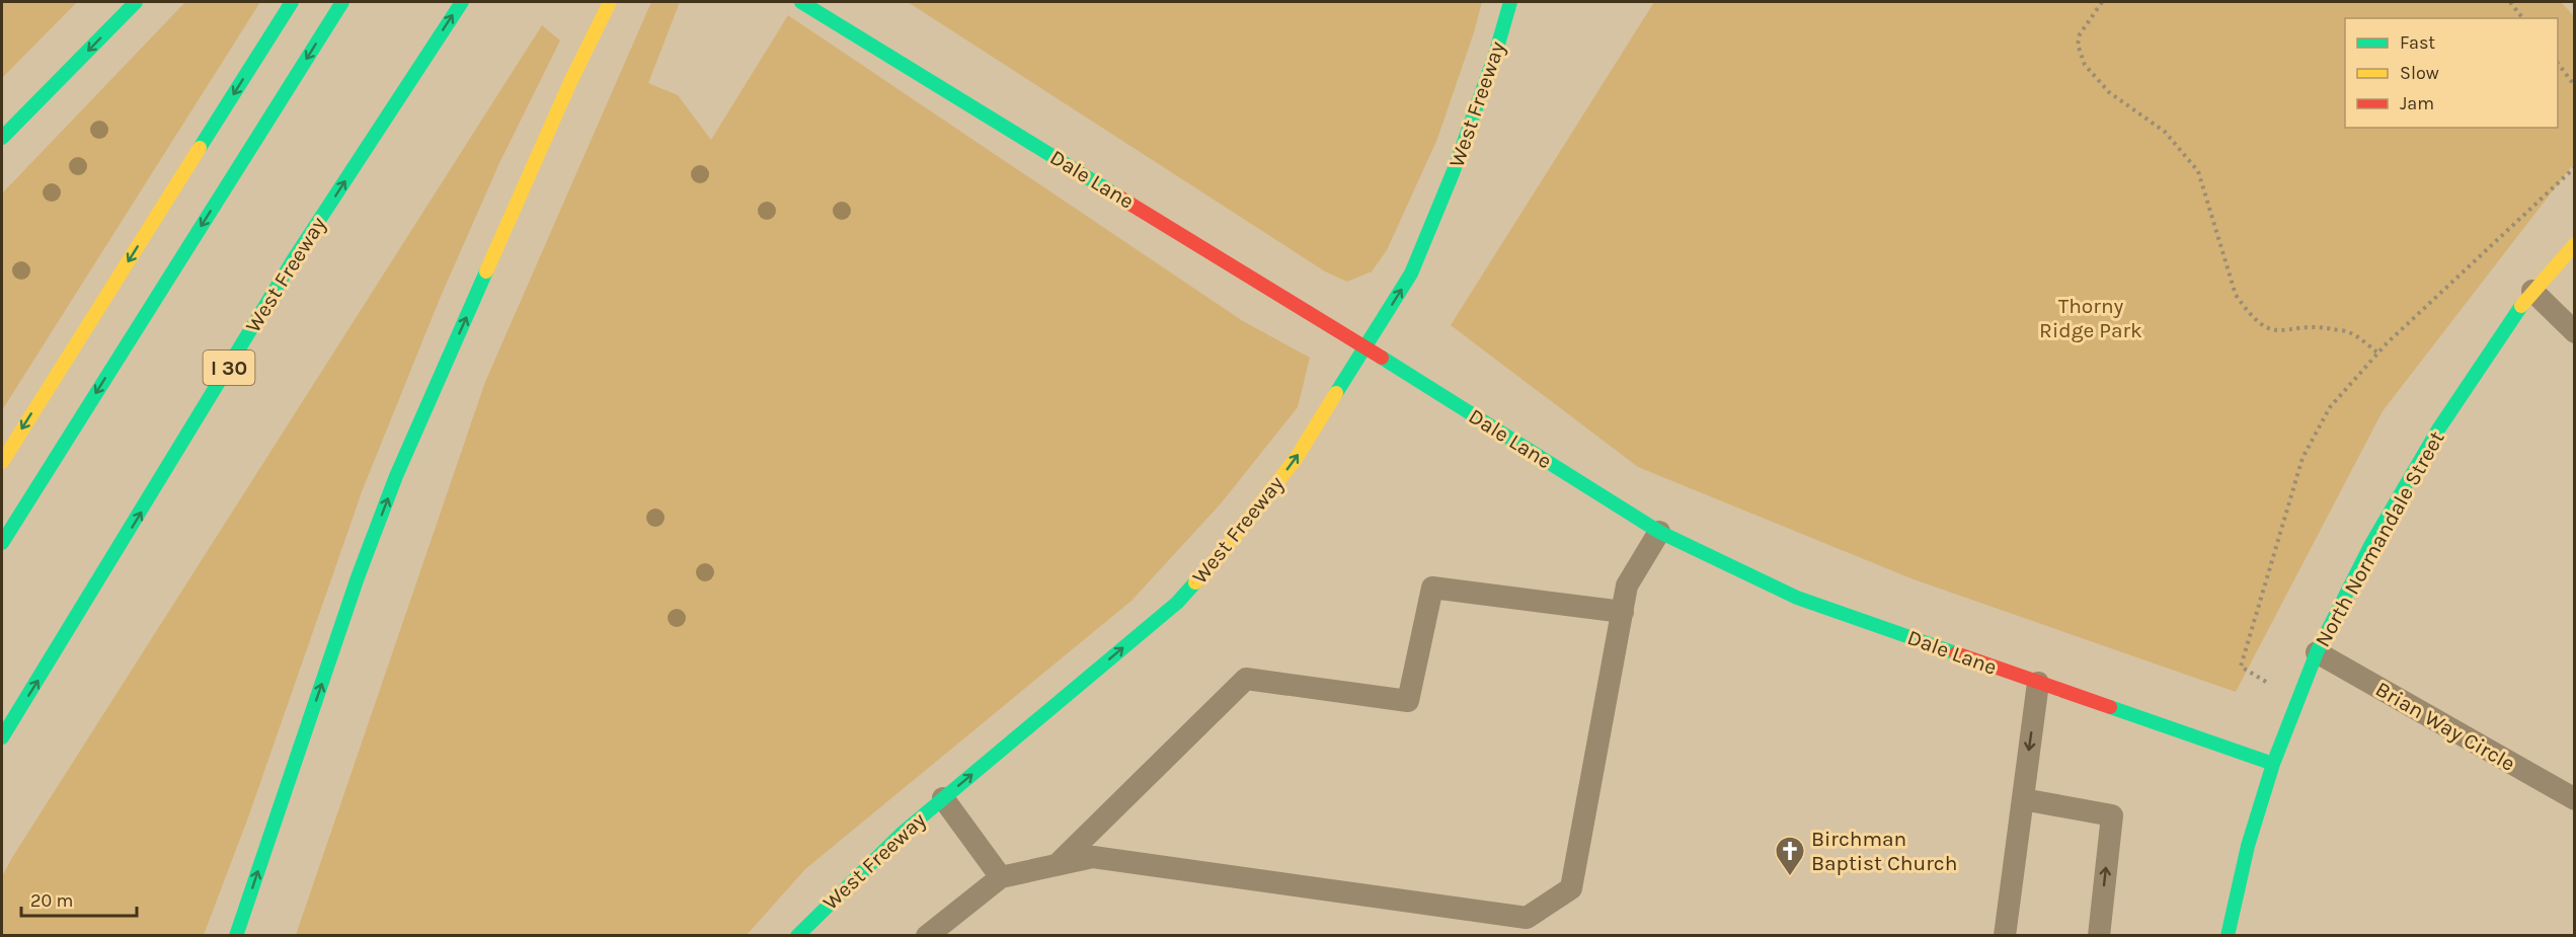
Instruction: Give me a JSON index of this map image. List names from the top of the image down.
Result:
{
  "streets": {
    "main road": [
      "West Freeway",
      "Dale Lane",
      "I 30",
      "North Normandale Street"
    ],
    "lane": ["Brian Way Circle"]
  },
  "crossings": [
    ["West Freeway", "Dale Lane"],
    ["Dale Lane", "North Normandale Street"],
    ["North Normandale Street", "Brian Way Circle"]
  ],
  "parks": ["Thorny Ridge Park"],
  "places": {
    "church": ["Birchman Baptist Church"]
  },
  "legend": ["Fast", "Slow", "Jam"],
  "scale_bar": "20 m"
}
